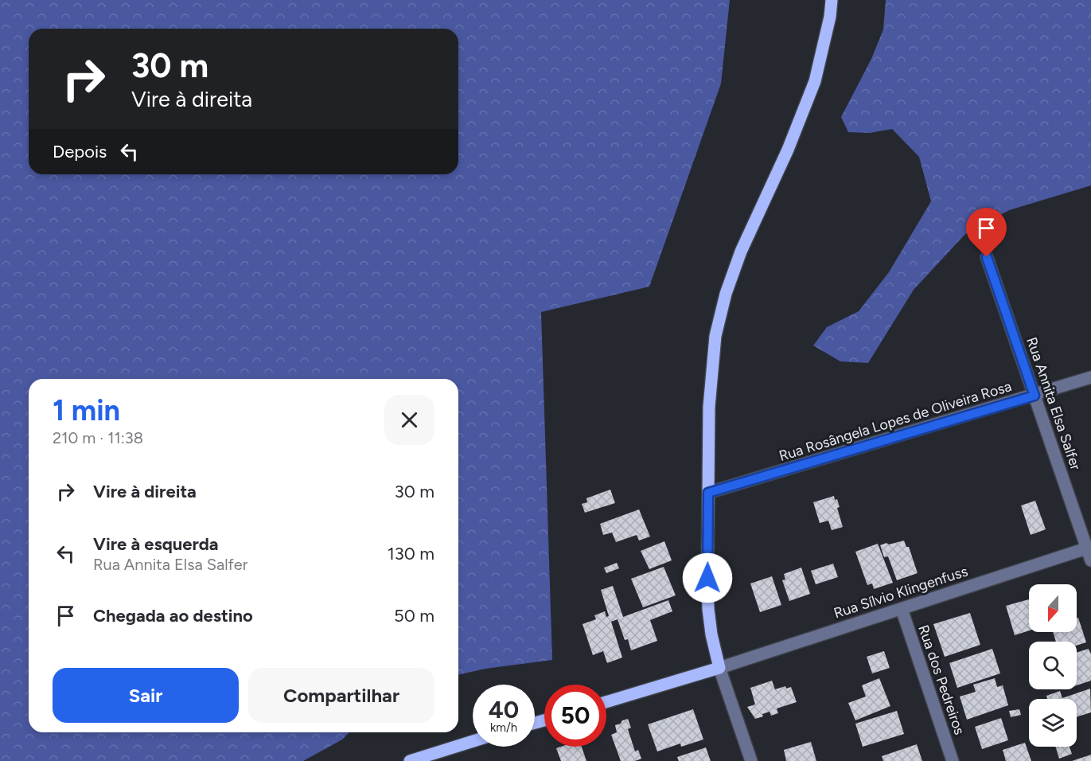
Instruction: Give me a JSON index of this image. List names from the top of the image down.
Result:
{
  "streets": {
    "street": [
      "Rua Annita Elsa Salfer",
      "Rua Rosângela Lopes de Oliveira Rosa",
      "Rua Sílvio Klingenfuss",
      "Rua dos Pedreiros"
    ]
  },
  "crossings": [
    ["Rua Annita Elsa Salfer", "Rua Rosângela Lopes de Oliveira Rosa"],
    ["Rua Annita Elsa Salfer", "Rua Sílvio Klingenfuss"],
    ["Rua Sílvio Klingenfuss", "Rua dos Pedreiros"]
  ],
  "north": "bottom",
  "page": {
    "turn": ["30 m", "Vire à direita"],
    "then": "Depois",
    "heading": ["1 min", "210 m · 11:38"],
    "list": [
      {
        "name": "Vire à direita",
        "value": "30 m"
      },
      {
        "name": "Vire à esquerda",
        "note": "Rua Annita Elsa Salfer",
        "value": "130 m"
      },
      {
        "name": "Chegada ao destino",
        "value": "50 m"
      }
    ],
    "buttons": ["Sair", "Compartilhar"],
    "speed": "40 km/h",
    "limit": "50"
  }
}
